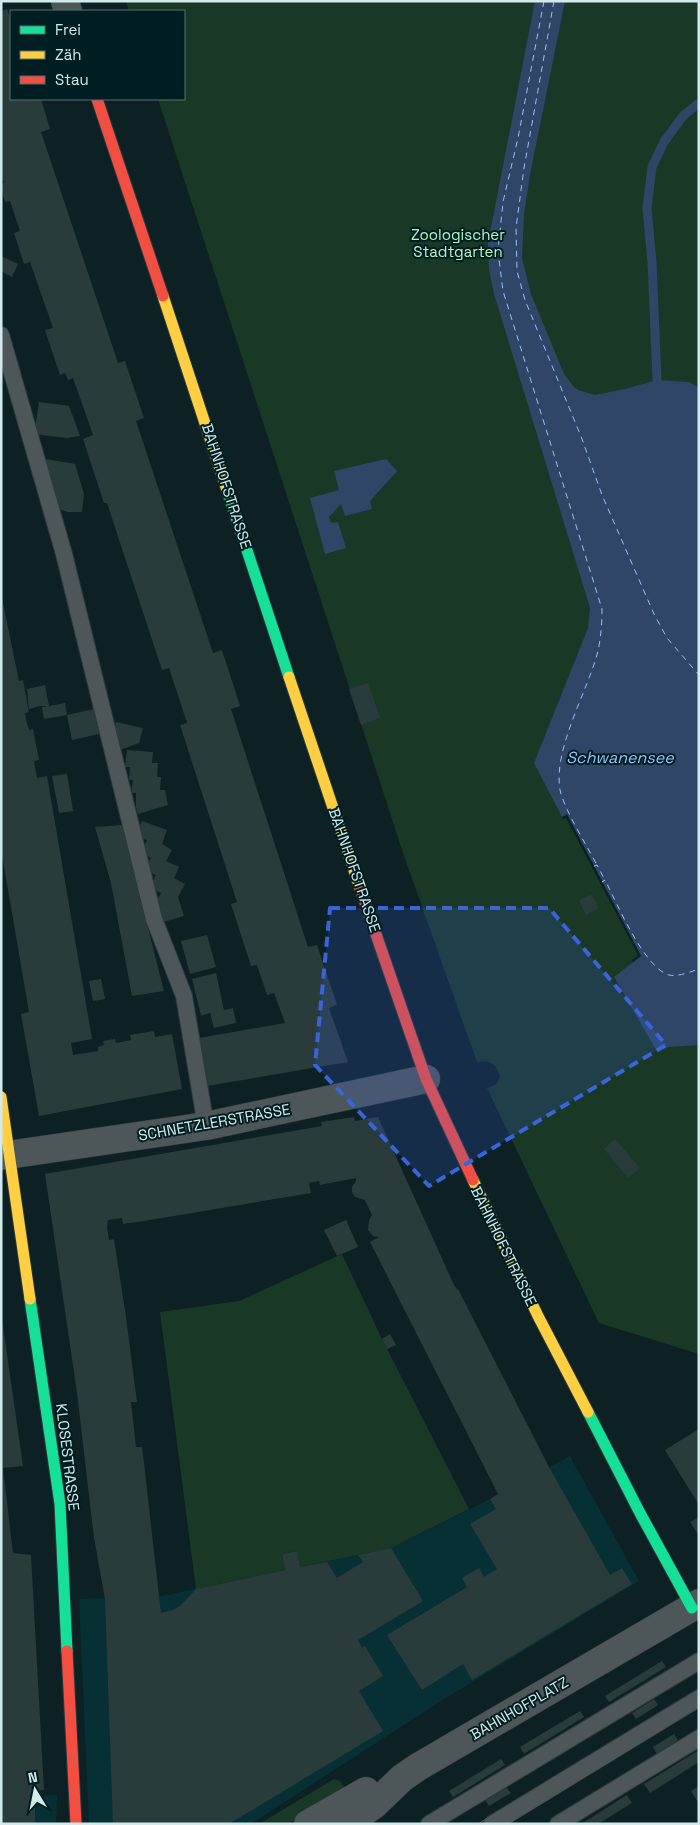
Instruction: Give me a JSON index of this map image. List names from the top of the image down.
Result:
{
  "streets": {
    "street": [
      "BAHNHOFSTRASSE",
      "SCHNETZLERSTRASSE",
      "KLOSESTRASSE",
      "BAHNHOFPLATZ"
    ]
  },
  "crossings": [
    ["BAHNHOFSTRASSE", "SCHNETZLERSTRASSE"],
    ["BAHNHOFSTRASSE", "BAHNHOFPLATZ"],
    ["SCHNETZLERSTRASSE", "KLOSESTRASSE"]
  ],
  "water": ["Schwanensee"],
  "parks": ["Zoologischer Stadtgarten"],
  "legend": ["Frei", "Zäh", "Stau"],
  "north": "top"
}
